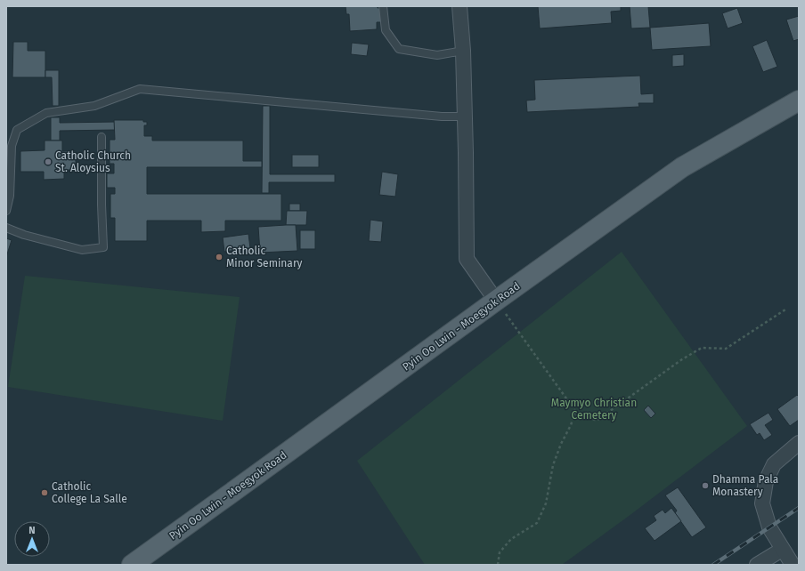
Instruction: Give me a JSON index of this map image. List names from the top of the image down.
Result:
{
  "streets": {
    "main road": ["Pyin Oo Lwin - Moegyok Road"]
  },
  "parks": ["Maymyo Christian Cemetery"],
  "places": [
    "Catholic Church St. Aloysius",
    "Catholic Minor Seminary",
    "Dhamma Pala Monastery",
    "Catholic College La Salle"
  ],
  "north": "top"
}
